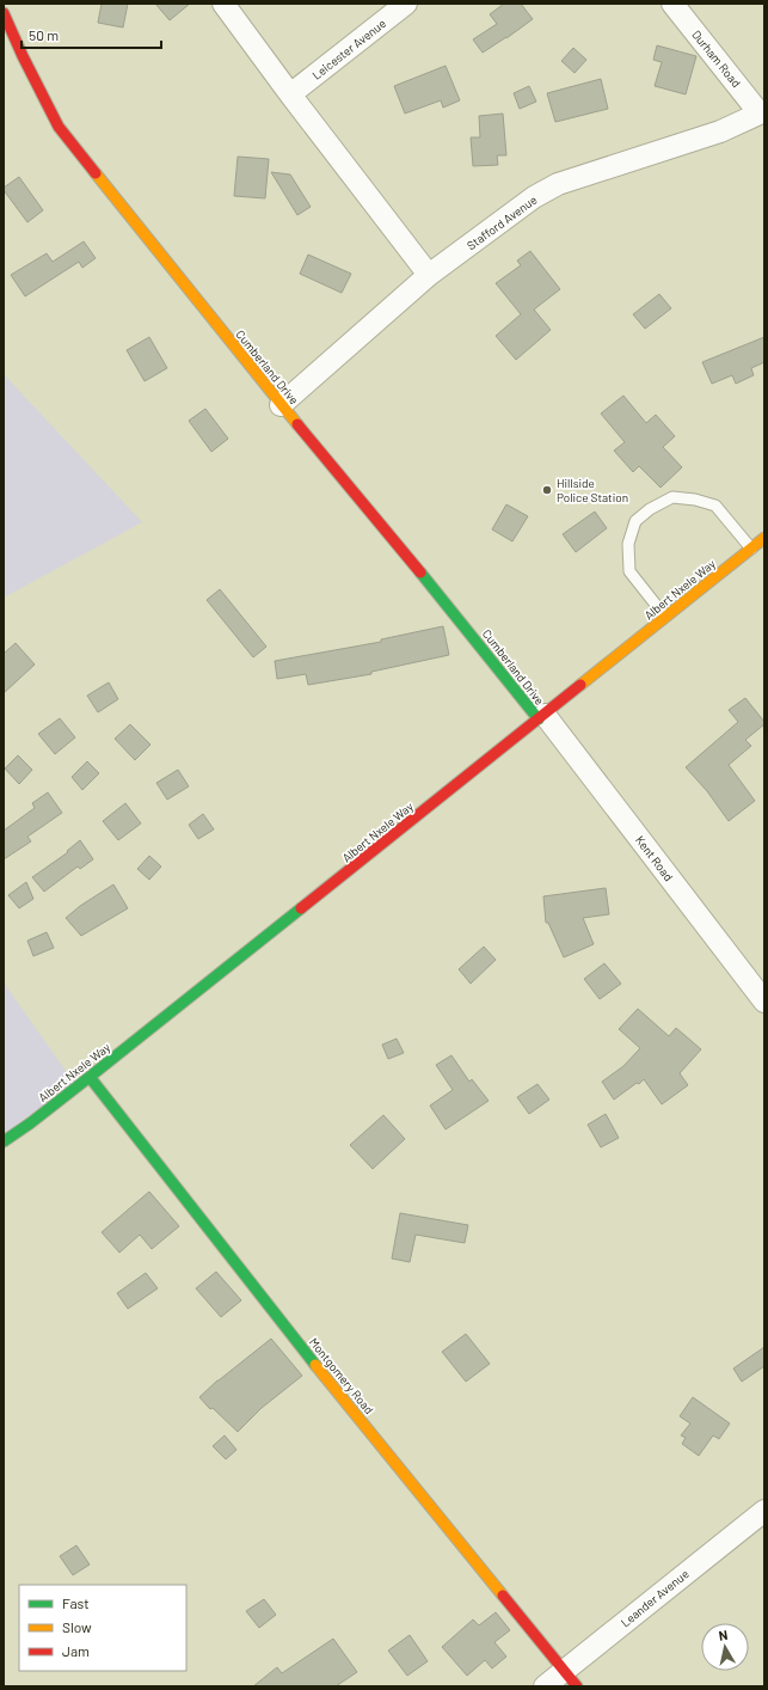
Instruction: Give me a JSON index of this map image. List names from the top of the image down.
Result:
{
  "streets": {
    "street": [
      "Leicester Avenue",
      "Durham Road",
      "Stafford Avenue",
      "Cumberland Drive",
      "Albert Nxele Way",
      "Kent Road",
      "Montgomery Road",
      "Leander Avenue"
    ]
  },
  "crossings": [
    ["Durham Road", "Stafford Avenue"],
    ["Stafford Avenue", "Cumberland Drive"],
    ["Cumberland Drive", "Albert Nxele Way"],
    ["Cumberland Drive", "Kent Road"],
    ["Albert Nxele Way", "Kent Road"],
    ["Albert Nxele Way", "Montgomery Road"],
    ["Montgomery Road", "Leander Avenue"]
  ],
  "places": ["Hillside Police Station"],
  "legend": ["Fast", "Slow", "Jam"],
  "scale_bar": "50 m",
  "north": "top"
}
